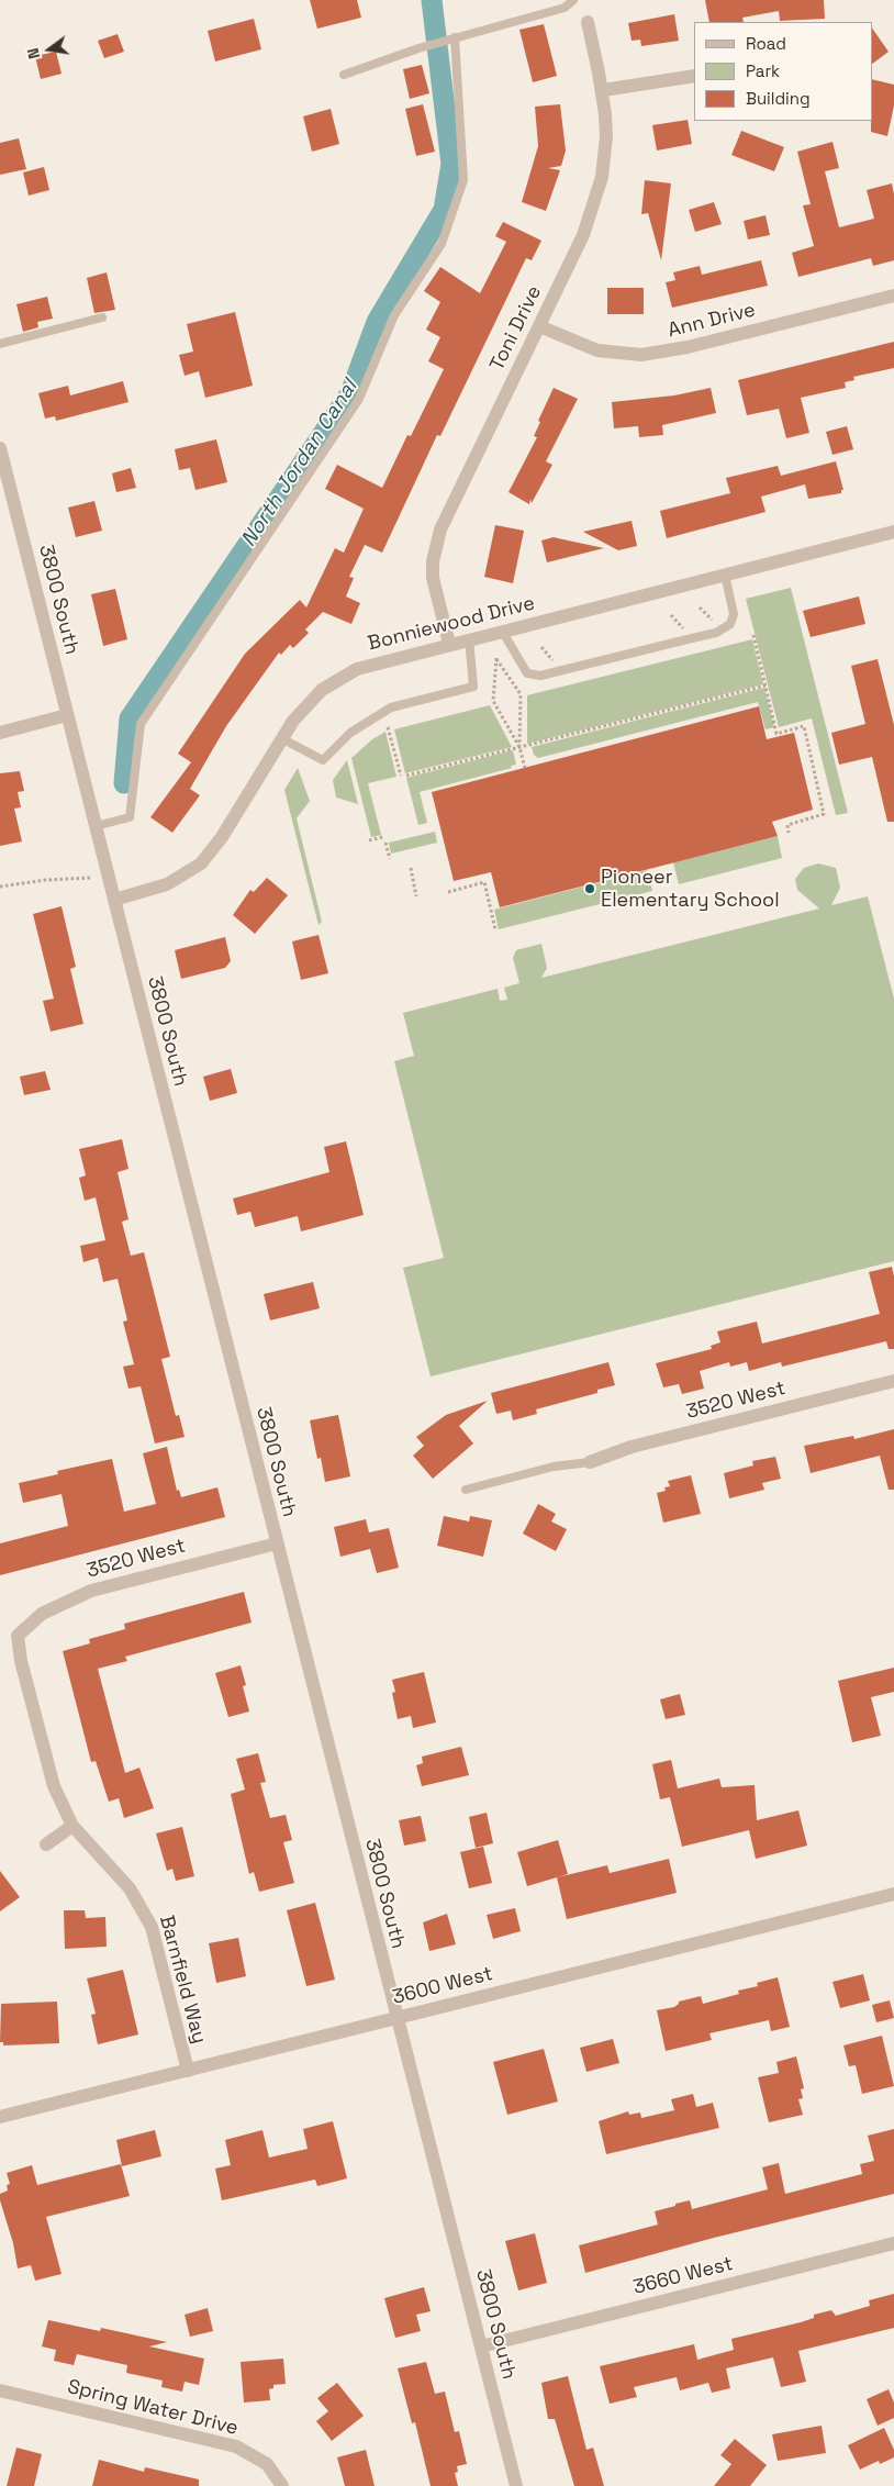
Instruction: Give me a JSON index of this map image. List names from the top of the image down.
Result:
{
  "streets": {
    "street": [
      "Ann Drive",
      "Toni Drive",
      "3800 South",
      "Bonniewood Drive",
      "3520 West",
      "Barnfield Way",
      "3600 West",
      "3660 West",
      "Spring Water Drive"
    ]
  },
  "crossings": [
    ["Ann Drive", "Toni Drive"],
    ["Toni Drive", "Bonniewood Drive"],
    ["3800 South", "Bonniewood Drive"],
    ["3800 South", "3520 West"],
    ["3800 South", "3600 West"],
    ["3800 South", "3660 West"],
    ["3520 West", "Barnfield Way"],
    ["Barnfield Way", "3600 West"]
  ],
  "water": ["North Jordan Canal"],
  "places": ["Pioneer Elementary School"],
  "legend": ["Road", "Park", "Building"],
  "north": "left"
}
